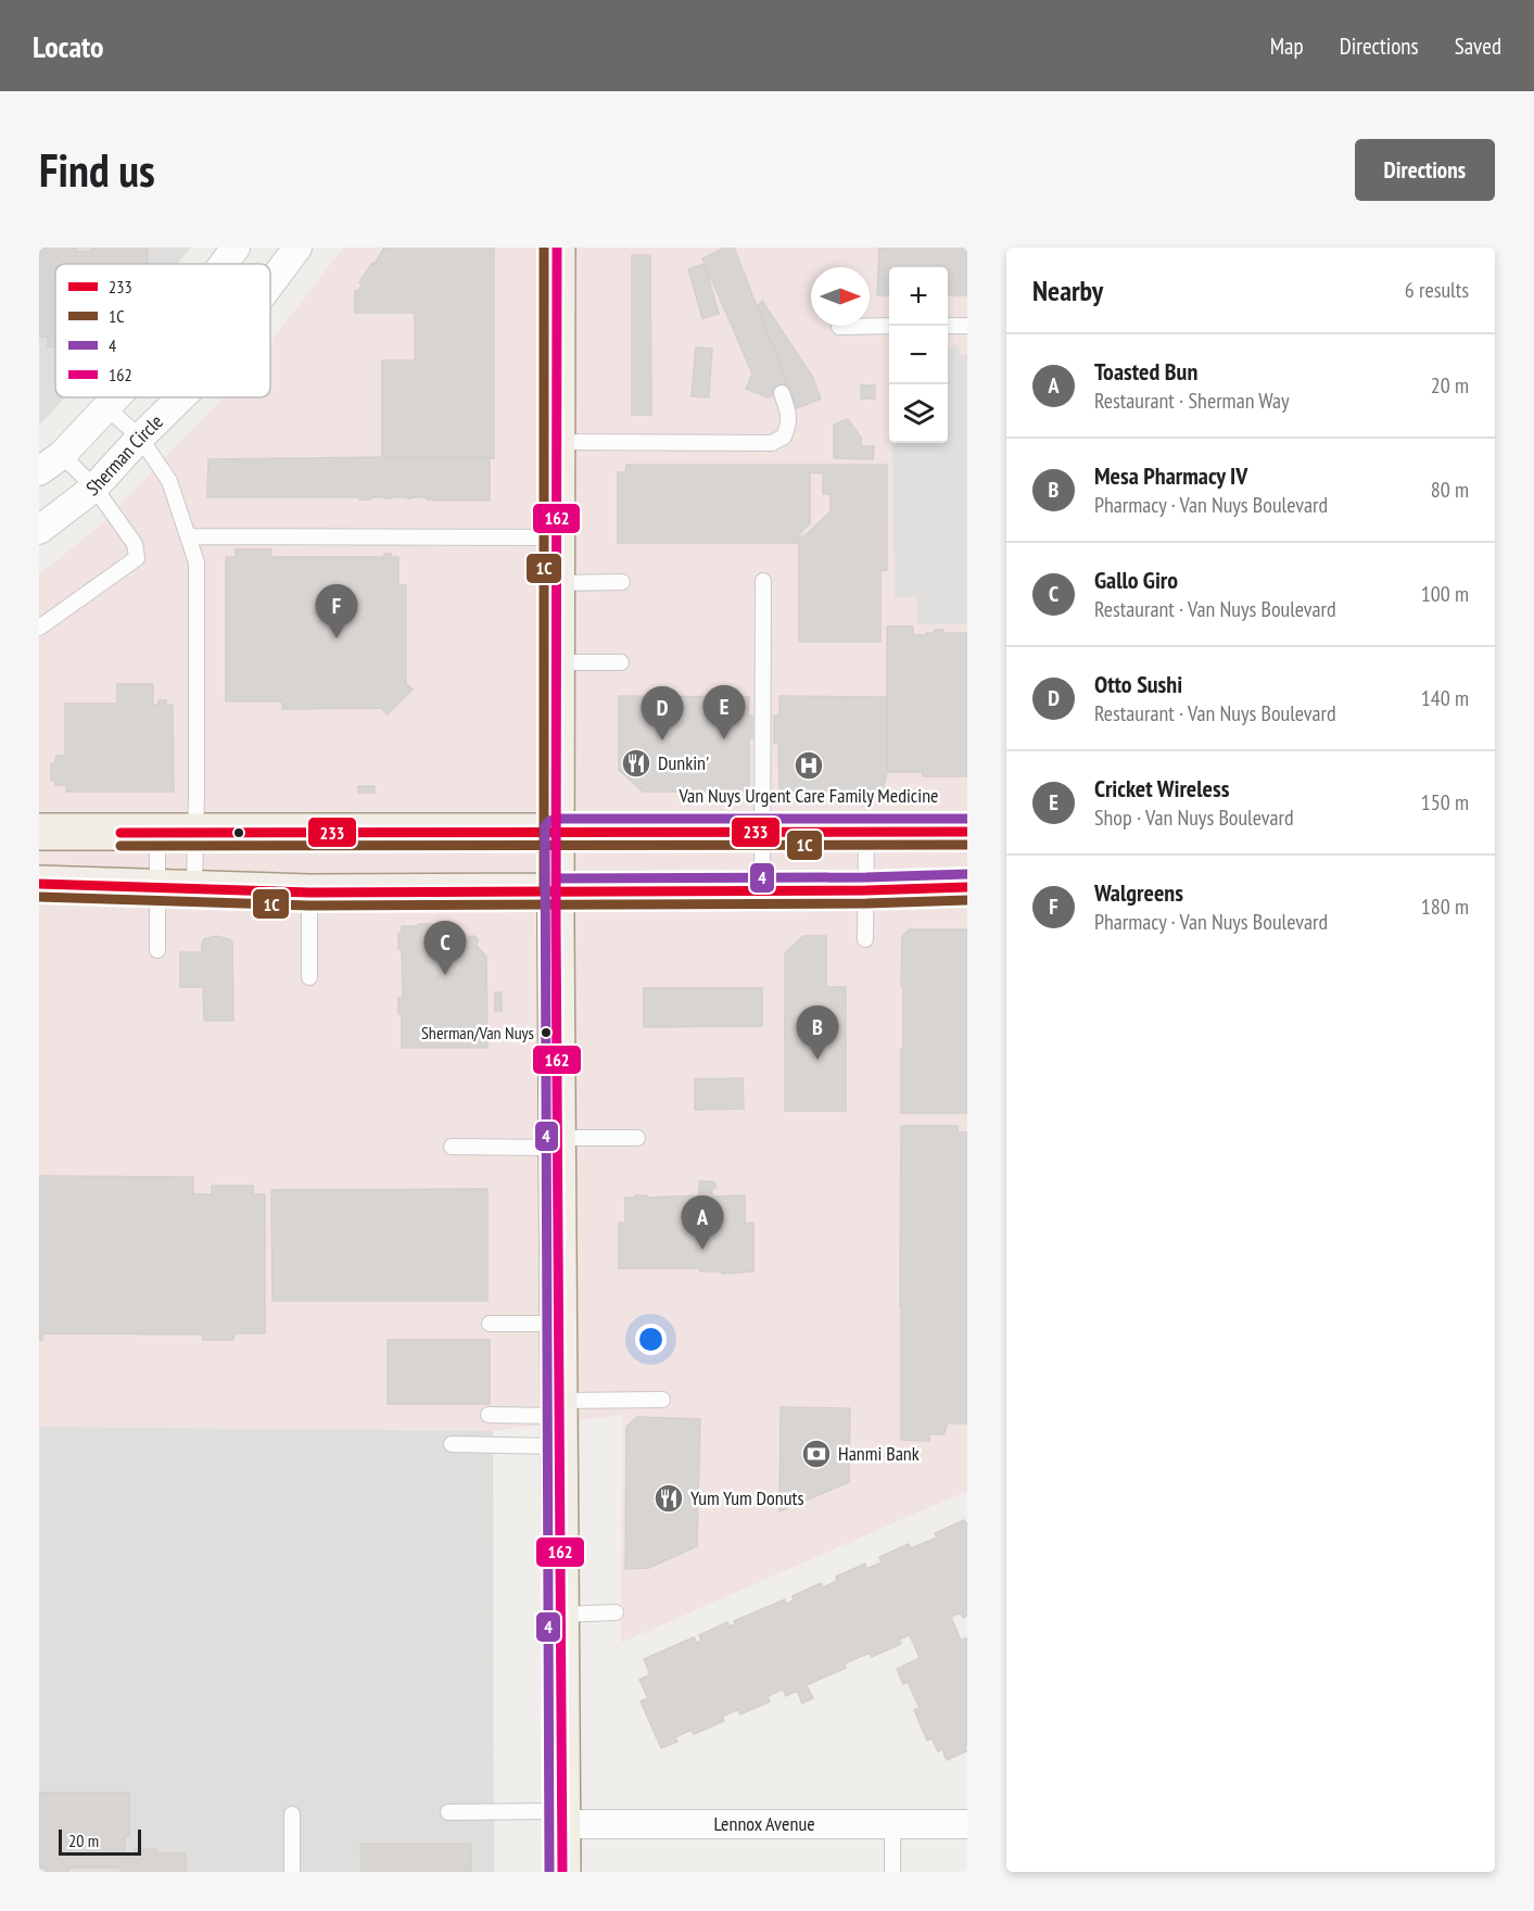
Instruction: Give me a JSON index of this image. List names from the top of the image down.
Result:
{
  "streets": {
    "street": ["Sherman Circle", "Lennox Avenue"]
  },
  "places": {
    "restaurant": ["Dunkin'", "Yum Yum Donuts"],
    "hospital": ["Van Nuys Urgent Care Family Medicine"],
    "other": ["Sherman/Van Nuys"],
    "bank": ["Hanmi Bank"]
  },
  "lines": [
    "transit line 1C",
    "transit line 162",
    "transit line 4",
    "transit line 233"
  ],
  "legend": [
    "233",
    "1C",
    "4",
    "162"
  ],
  "scale_bar": "20 m",
  "north": "right",
  "page": {
    "header": "Locato",
    "nav": ["Map", "Directions", "Saved"],
    "buttons": "Directions",
    "title": "Find us",
    "heading": ["Nearby", "6 results"],
    "map_buttons": ["+", "−"],
    "list": [
      {
        "mark": "A",
        "name": "Toasted Bun",
        "note": "Restaurant · Sherman Way",
        "value": "20 m"
      },
      {
        "mark": "B",
        "name": "Mesa Pharmacy IV",
        "note": "Pharmacy · Van Nuys Boulevard",
        "value": "80 m"
      },
      {
        "mark": "C",
        "name": "Gallo Giro",
        "note": "Restaurant · Van Nuys Boulevard",
        "value": "100 m"
      },
      {
        "mark": "D",
        "name": "Otto Sushi",
        "note": "Restaurant · Van Nuys Boulevard",
        "value": "140 m"
      },
      {
        "mark": "E",
        "name": "Cricket Wireless",
        "note": "Shop · Van Nuys Boulevard",
        "value": "150 m"
      },
      {
        "mark": "F",
        "name": "Walgreens",
        "note": "Pharmacy · Van Nuys Boulevard",
        "value": "180 m"
      }
    ],
    "pins": [
      "F",
      "E",
      "D",
      "C",
      "B",
      "A"
    ],
    "scale": "20 m"
  }
}
